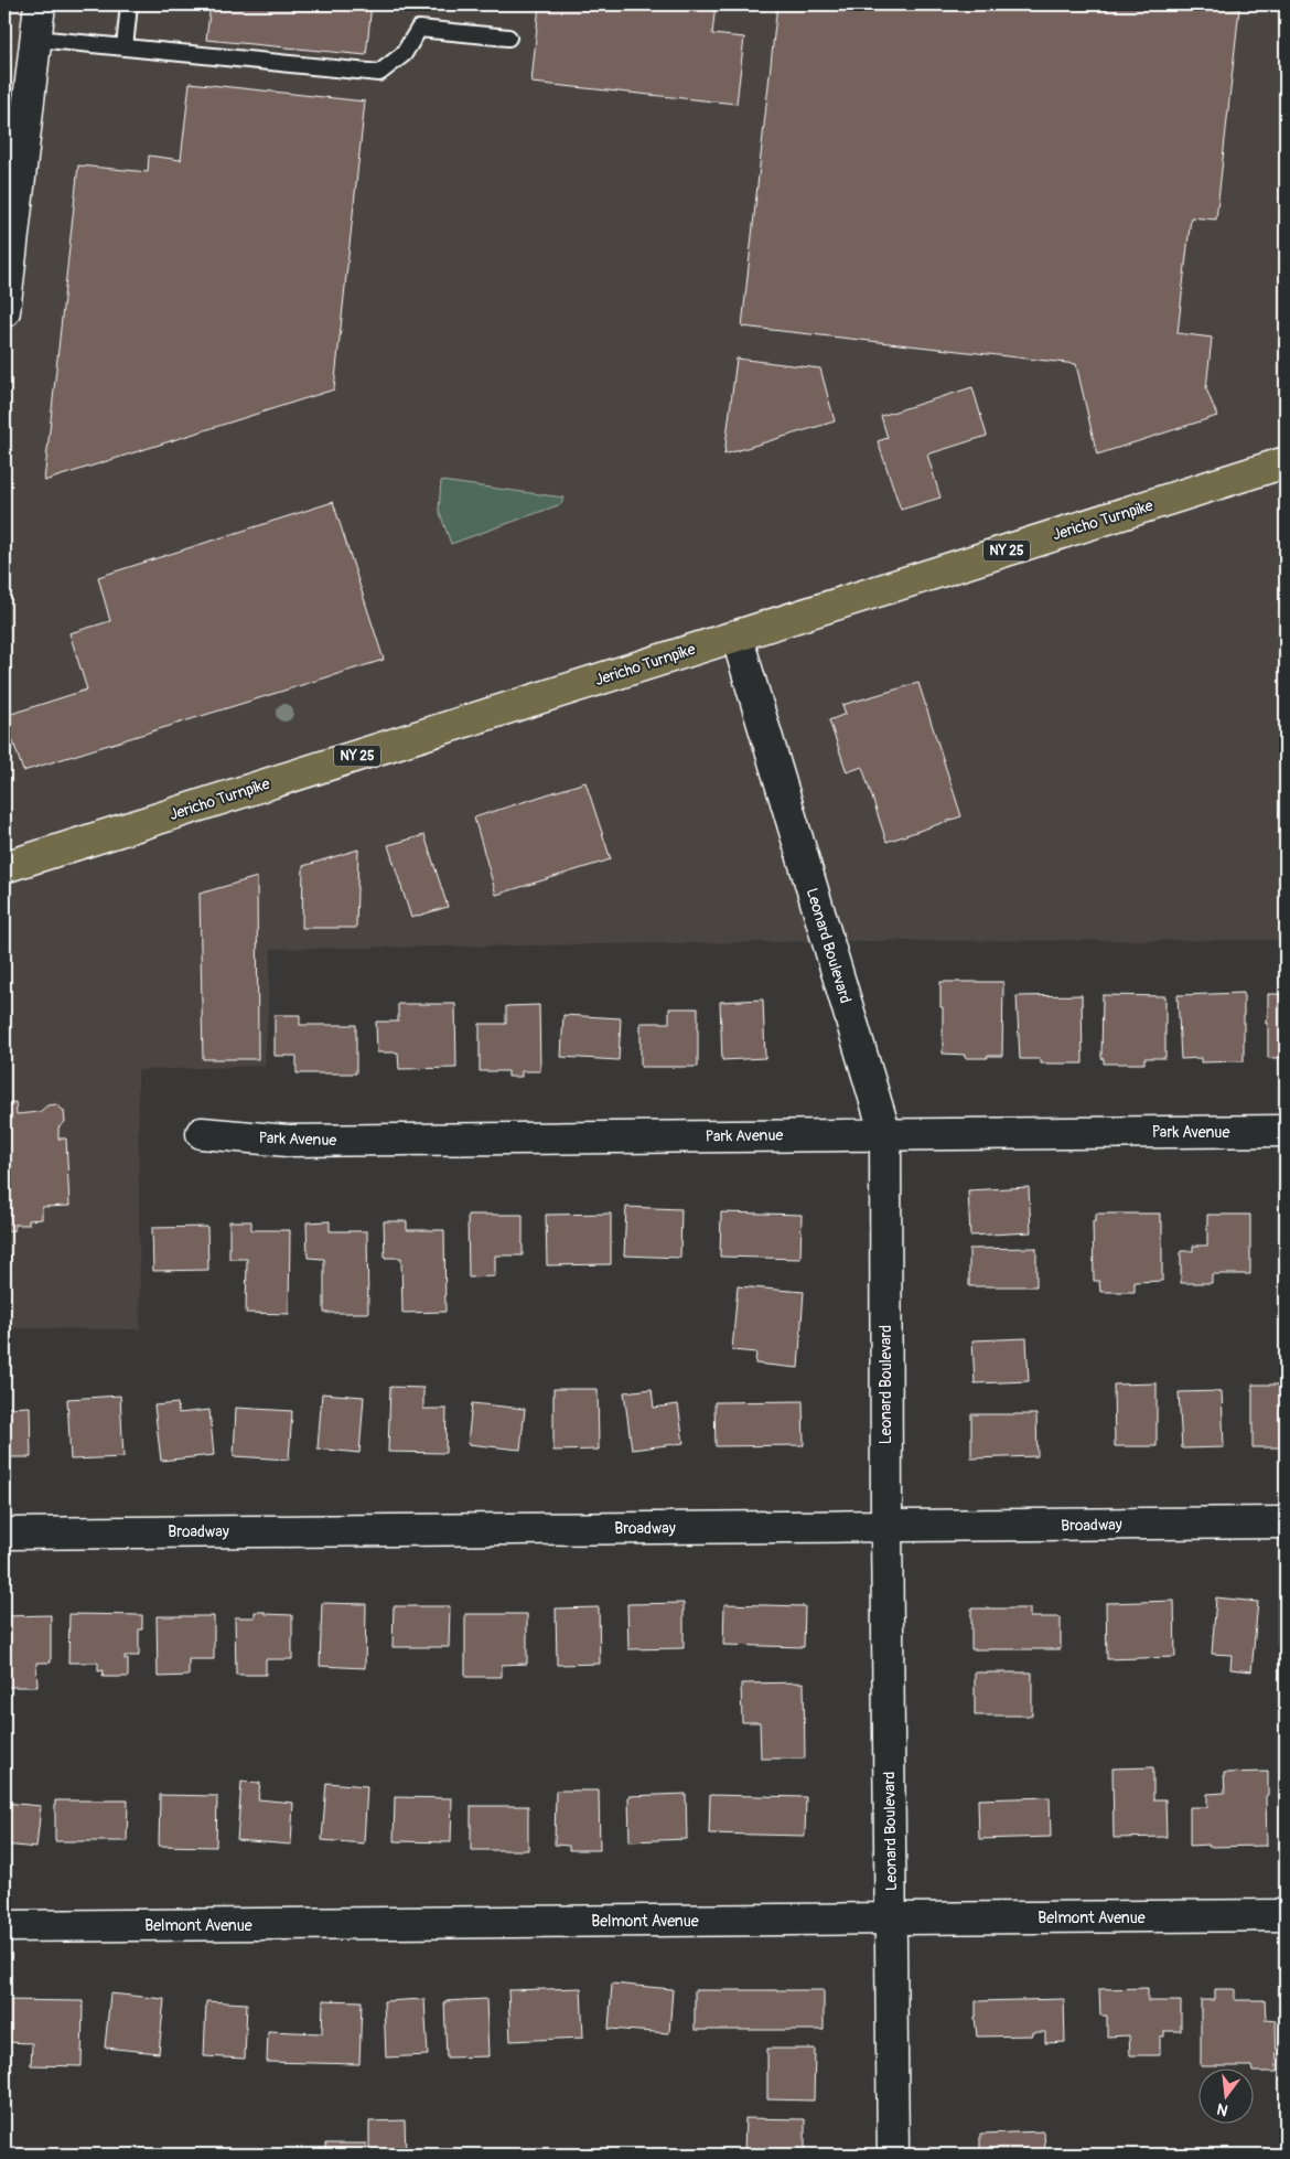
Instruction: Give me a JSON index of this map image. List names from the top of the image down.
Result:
{
  "streets": {
    "main road": ["Jericho Turnpike", "NY 25"],
    "street": [
      "Leonard Boulevard",
      "Park Avenue",
      "Broadway",
      "Belmont Avenue"
    ]
  },
  "crossings": [
    ["Jericho Turnpike", "Leonard Boulevard"],
    ["Leonard Boulevard", "Park Avenue"],
    ["Leonard Boulevard", "Broadway"],
    ["Leonard Boulevard", "Belmont Avenue"]
  ],
  "north": "bottom"
}
